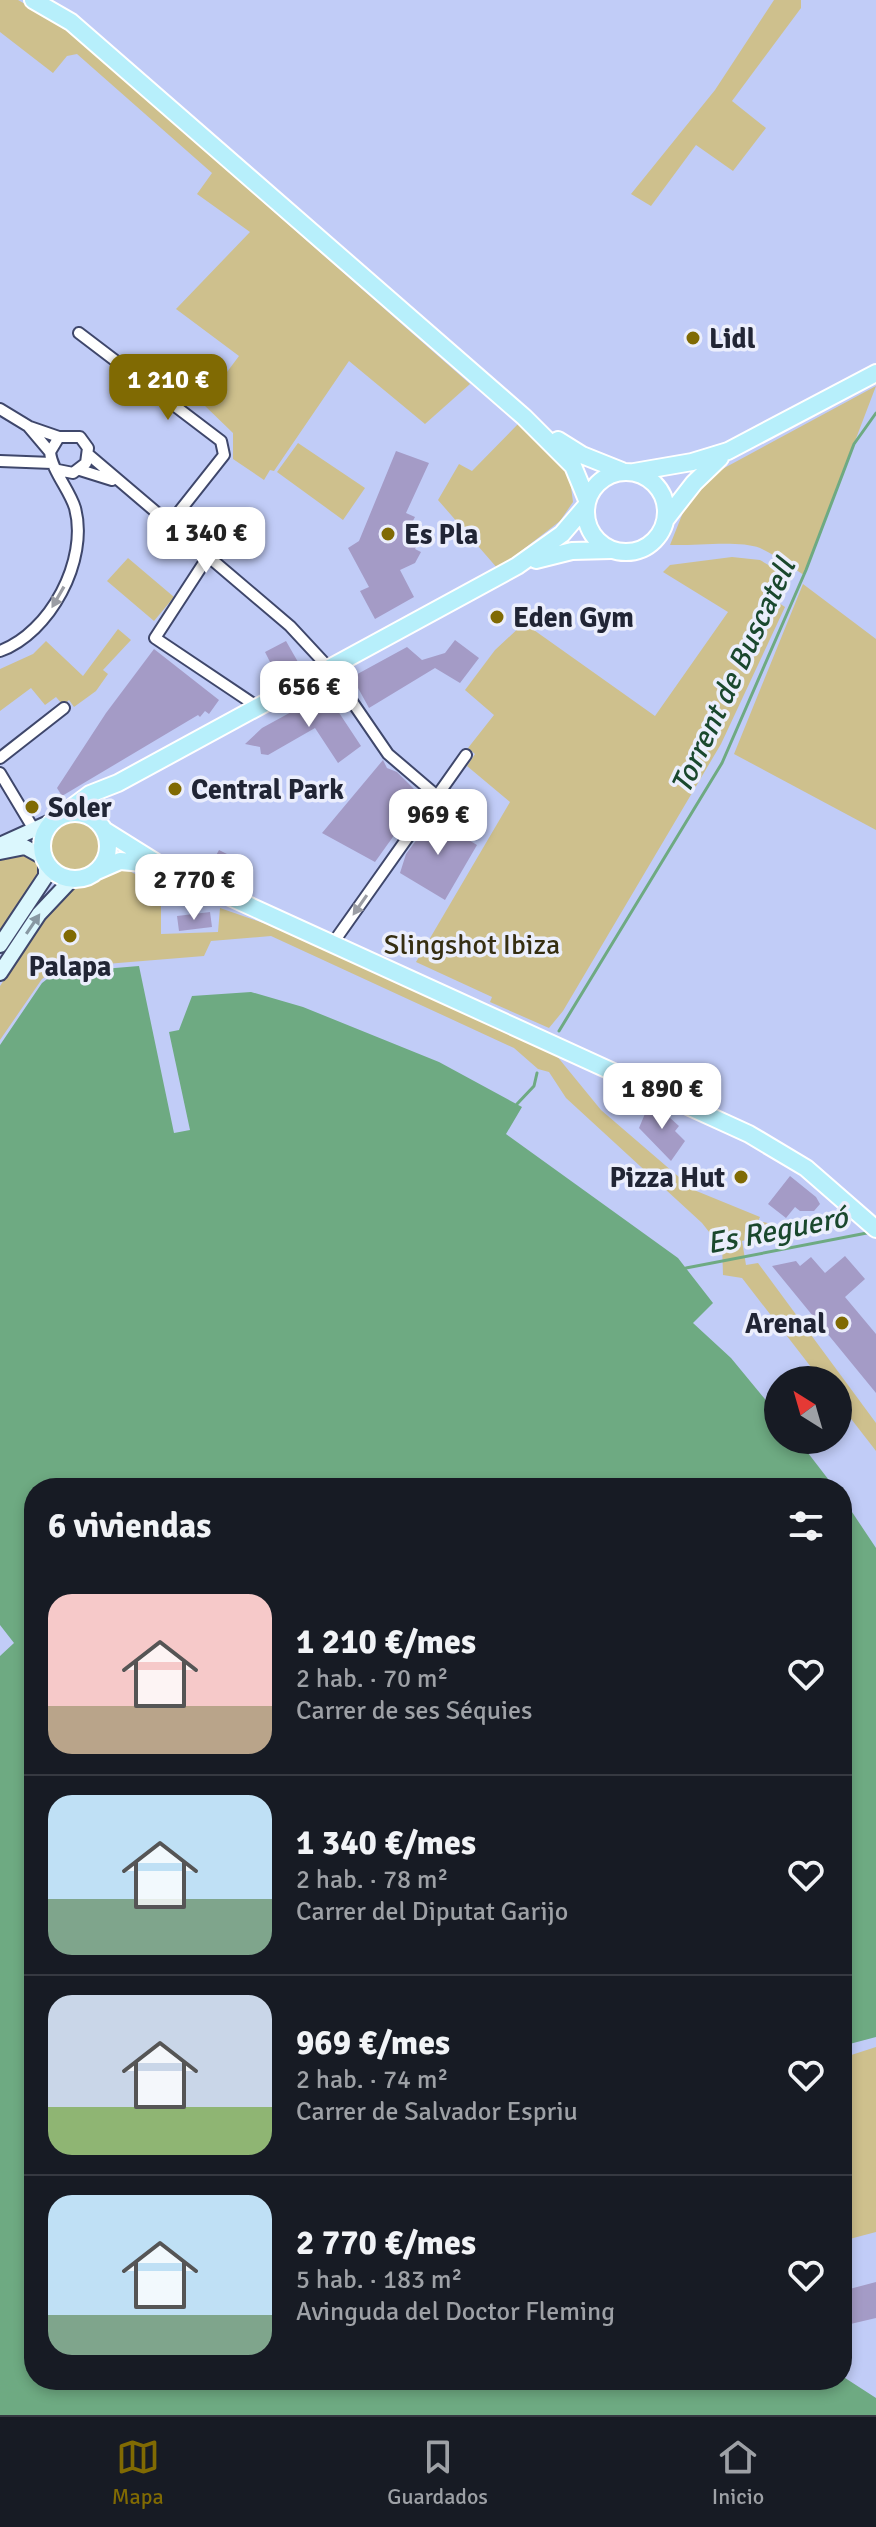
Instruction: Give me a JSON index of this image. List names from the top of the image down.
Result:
{
  "water": ["Torrent de Buscatell", "Es Regueró"],
  "parks": ["Slingshot Ibiza"],
  "places": [
    "Lidl",
    "Es Pla",
    "Eden Gym",
    "Central Park",
    "Soler",
    "Palapa",
    "Pizza Hut",
    "Arenal"
  ],
  "north": "top left",
  "page": {
    "price": [
      "1 210 €",
      "1 340 €",
      "656 €",
      "969 €",
      "2 770 €",
      "1 890 €"
    ],
    "heading": "6 viviendas",
    "list": [
      {
        "name": "1 210 €/mes",
        "note": "2 hab. · 70 m² · Carrer de ses Séquies"
      },
      {
        "name": "1 340 €/mes",
        "note": "2 hab. · 78 m² · Carrer del Diputat Garijo"
      },
      {
        "name": "969 €/mes",
        "note": "2 hab. · 74 m² · Carrer de Salvador Espriu"
      },
      {
        "name": "2 770 €/mes",
        "note": "5 hab. · 183 m² · Avinguda del Doctor Fleming"
      }
    ],
    "tabs": ["Mapa", "Guardados", "Inicio"]
  }
}
